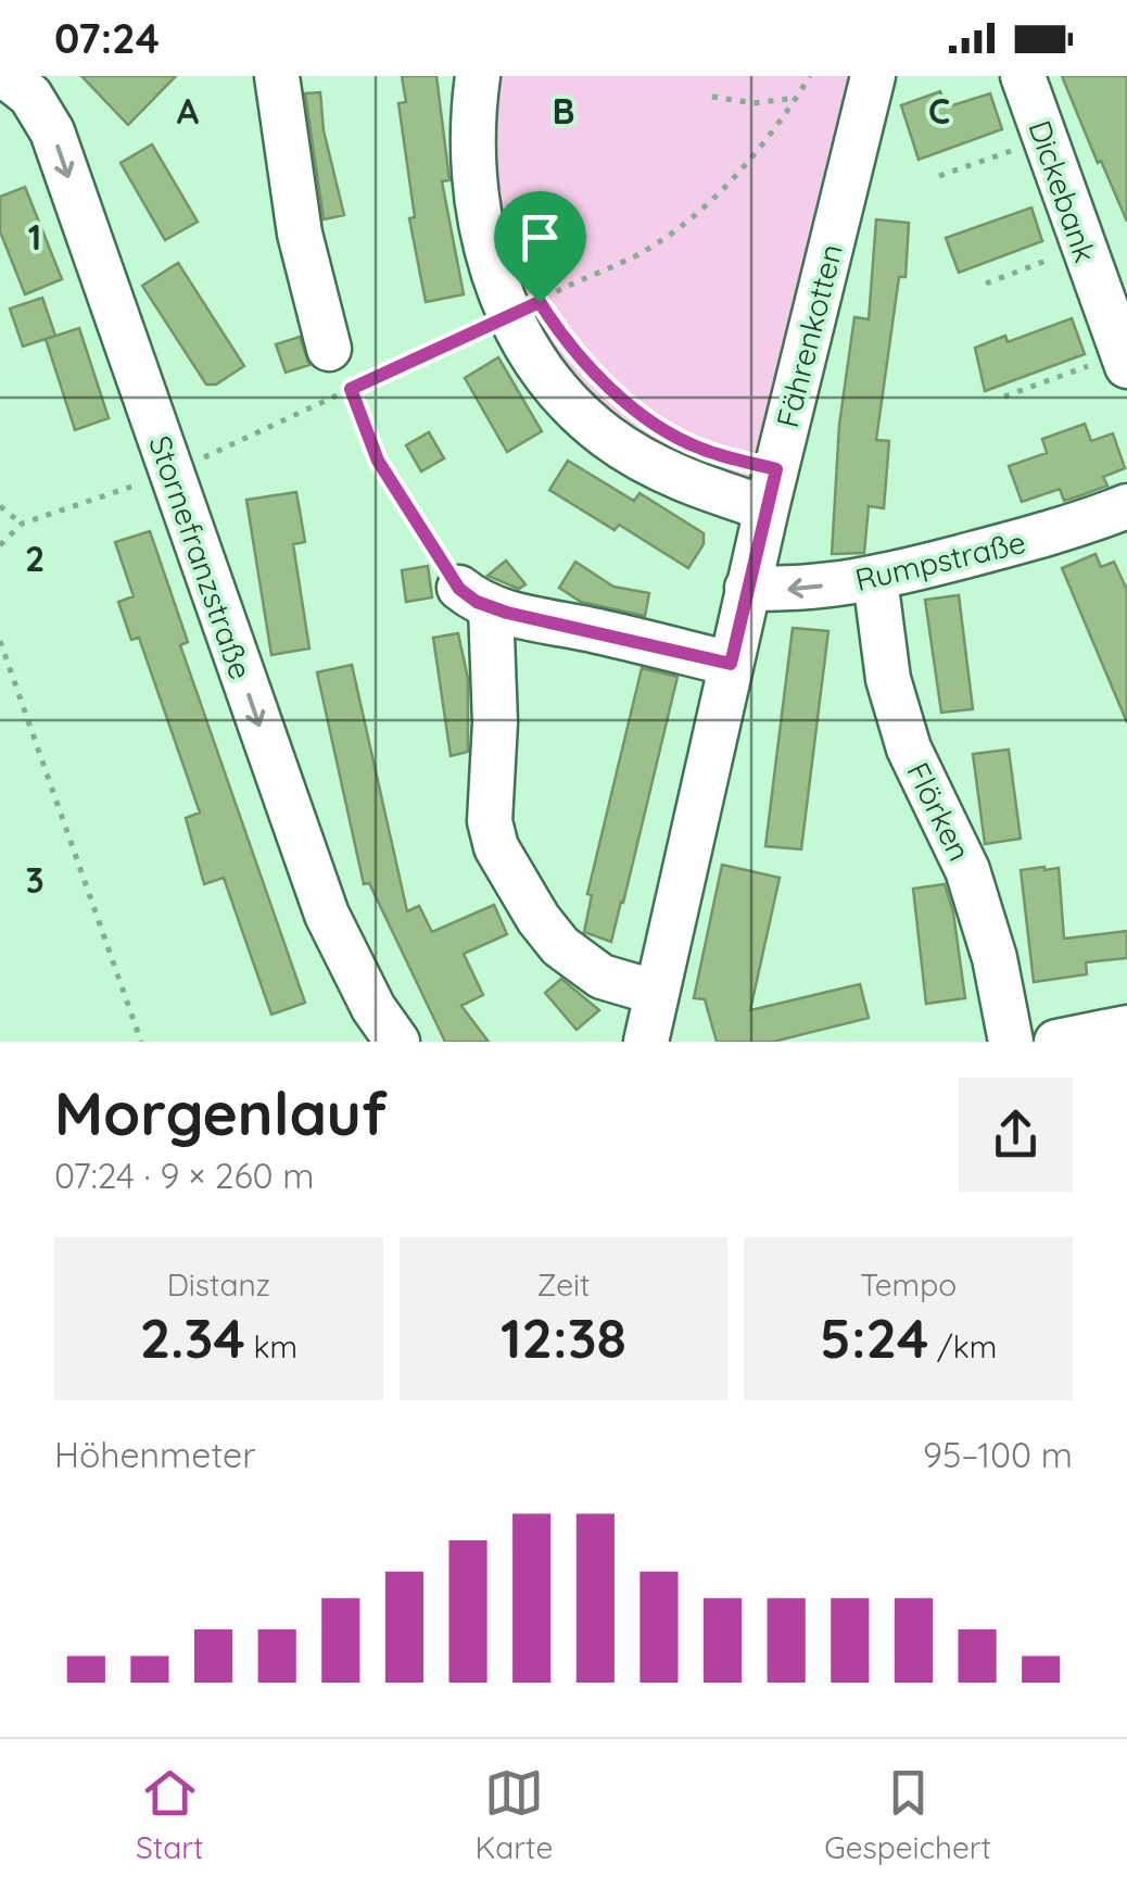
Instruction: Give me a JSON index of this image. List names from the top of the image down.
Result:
{
  "streets": {
    "street": [
      "Dickebank",
      "Fährenkotten",
      "Stornefranzstraße",
      "Rumpstraße",
      "Flörken"
    ]
  },
  "crossings": [
    ["Fährenkotten", "Rumpstraße"],
    ["Rumpstraße", "Flörken"]
  ],
  "page": {
    "status": "07:24",
    "heading": ["Morgenlauf", "07:24 · 9 × 260 m"],
    "stats": [
      ["Distanz", "2.34 km"],
      ["Zeit", "12:38"],
      ["Tempo", "5:24 /km"]
    ],
    "chart": ["Höhenmeter", "95–100 m"],
    "tabs": ["Start", "Karte", "Gespeichert"]
  },
  "grid": {
    "columns": ["A", "B", "C"],
    "rows": ["1", "2", "3"]
  }
}
